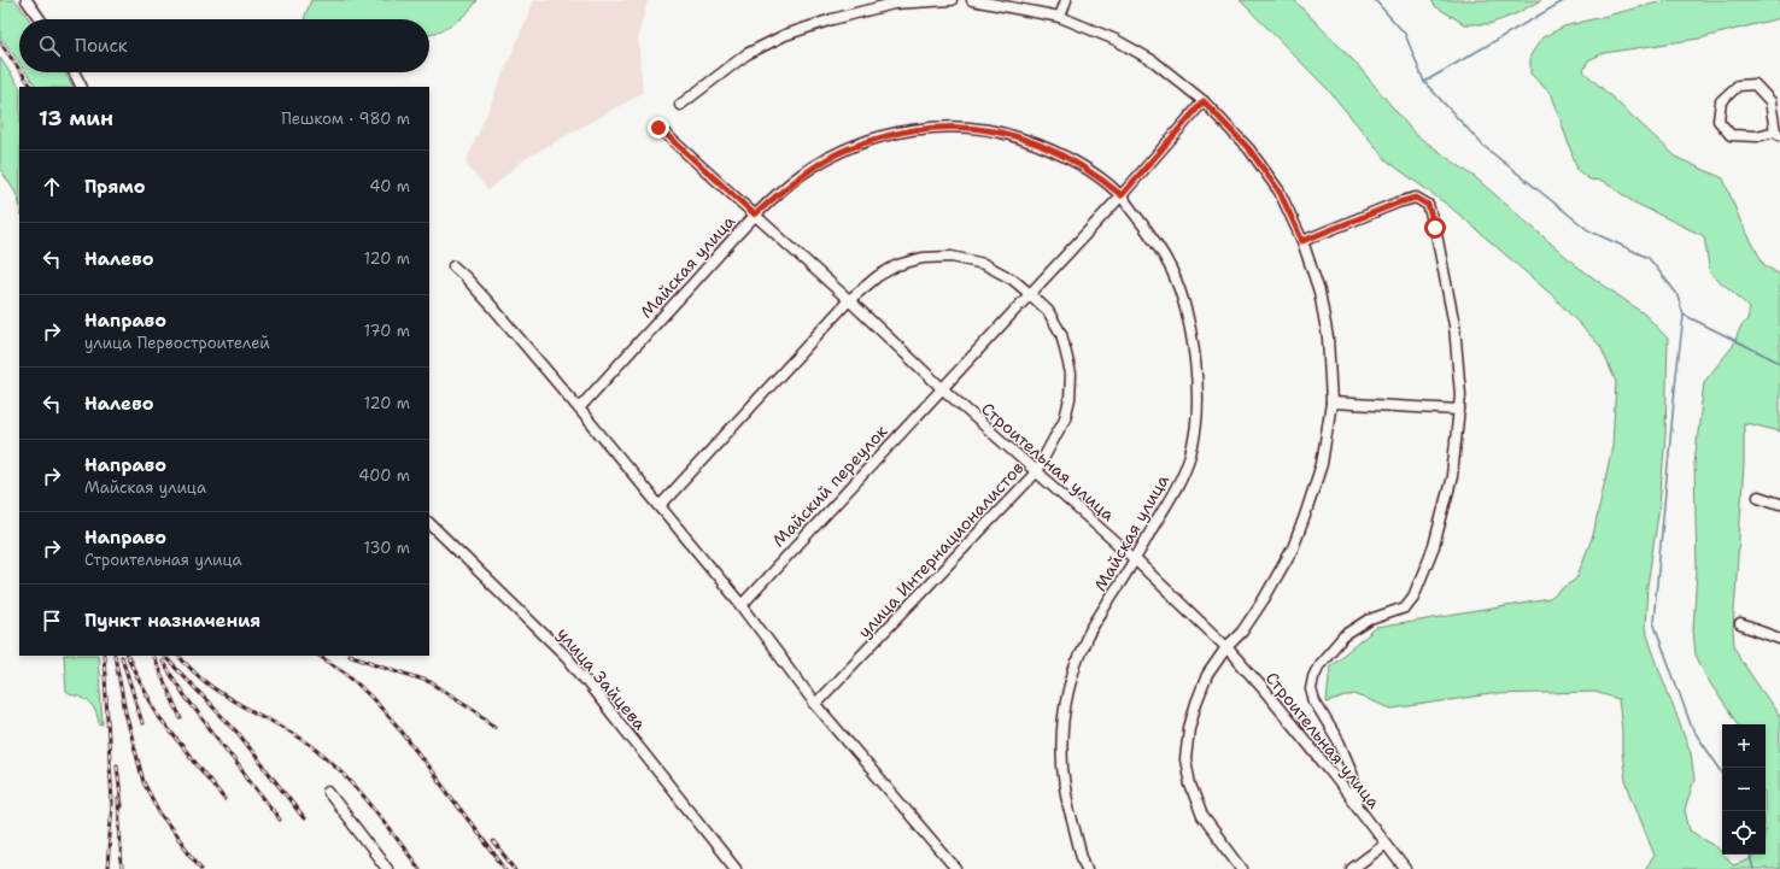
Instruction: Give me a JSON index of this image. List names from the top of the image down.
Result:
{
  "streets": {
    "street": [
      "Майская улица",
      "Строительная улица",
      "Майский переулок",
      "улица Интернационалистов",
      "улица Зайцева"
    ]
  },
  "crossings": [
    ["Майская улица", "Строительная улица"],
    ["Майская улица", "Майский переулок"],
    ["Строительная улица", "Майский переулок"],
    ["Строительная улица", "улица Интернационалистов"],
    ["Майский переулок", "улица Интернационалистов"]
  ],
  "page": {
    "search": "Поиск",
    "heading": ["13 мин", "Пешком · 980 m"],
    "list": [
      ["Прямо", "40 m"],
      ["Налево", "120 m"],
      ["Направо", "улица Первостроителей", "170 m"],
      ["Налево", "120 m"],
      ["Направо", "Майская улица", "400 m"],
      ["Направо", "Строительная улица", "130 m"],
      "Пункт назначения"
    ],
    "map_buttons": ["+", "−"]
  }
}
